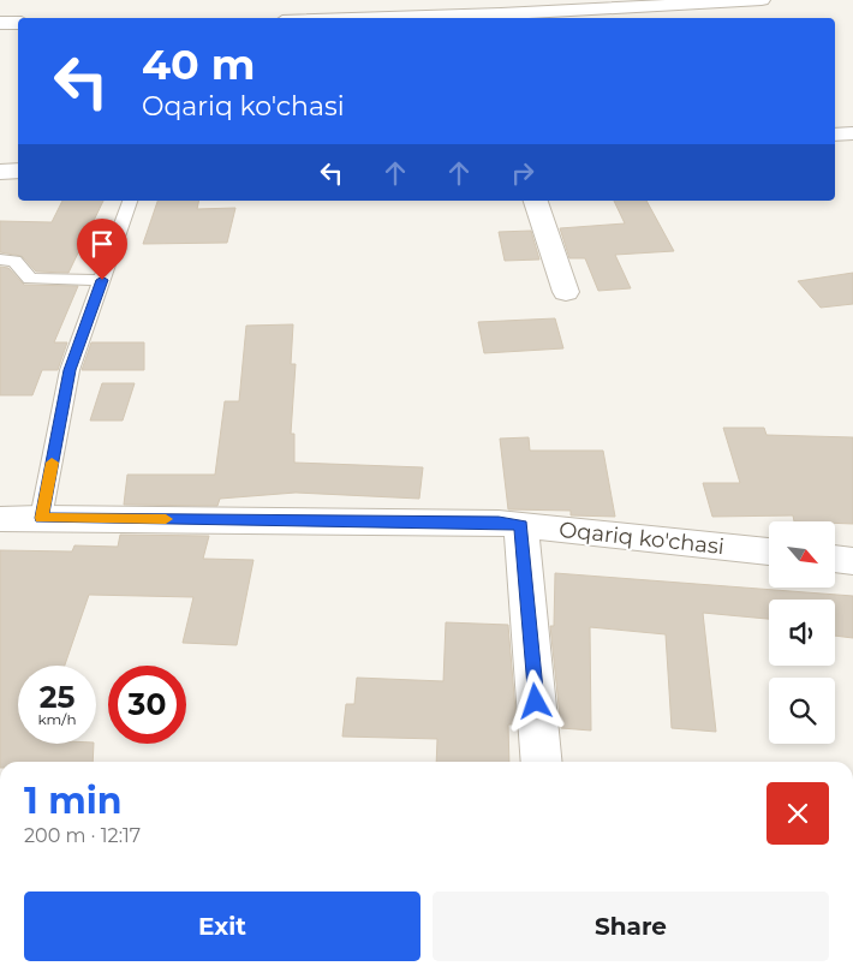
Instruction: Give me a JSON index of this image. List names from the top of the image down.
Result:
{
  "streets": {
    "street": ["Oqariq ko'chasi"]
  },
  "north": "bottom right",
  "page": {
    "turn": ["40 m", "Oqariq ko'chasi"],
    "speed": "25 km/h",
    "limit": "30",
    "heading": ["1 min", "200 m · 12:17"],
    "buttons": ["Exit", "Share"]
  }
}
